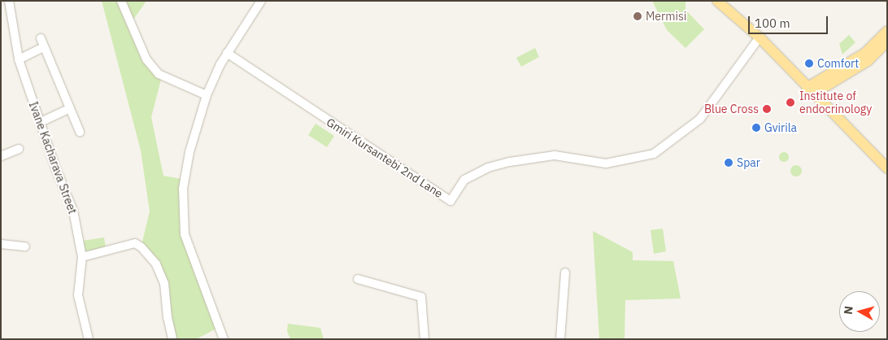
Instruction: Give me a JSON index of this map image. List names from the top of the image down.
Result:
{
  "streets": {
    "street": ["Ivane Kacharava Street", "Gmiri Kursantebi 2nd Lane"]
  },
  "places": [
    "Mermisi",
    "Comfort",
    "Institute of endocrinology",
    "Blue Cross",
    "Gvirila",
    "Spar"
  ],
  "scale_bar": "100 m",
  "north": "left"
}
